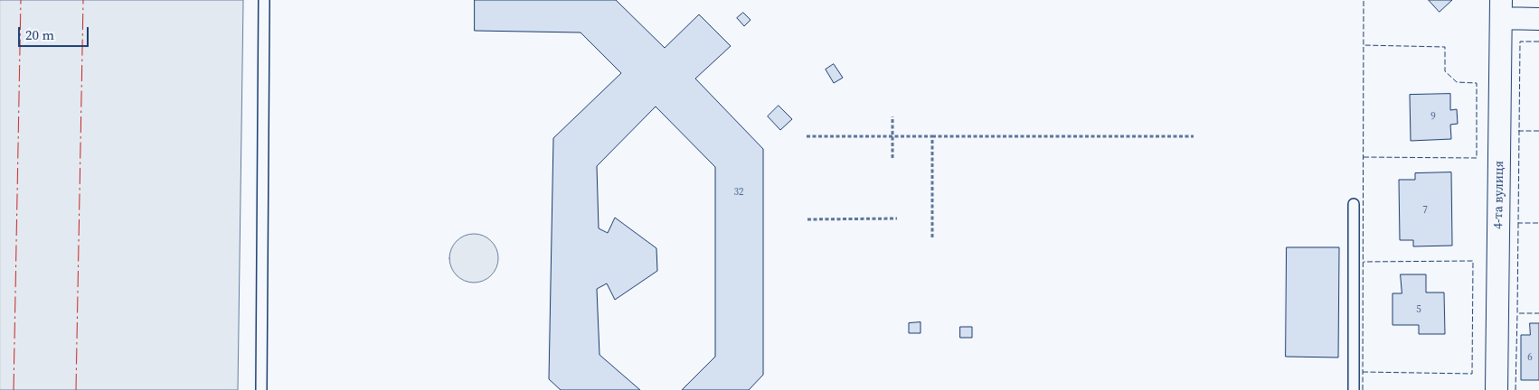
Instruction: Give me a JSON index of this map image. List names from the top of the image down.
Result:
{
  "streets": {
    "street": ["4-та вулиця"]
  },
  "house_numbers": [
    "9",
    "32",
    "7",
    "5",
    "6"
  ],
  "scale_bar": "20 m"
}
